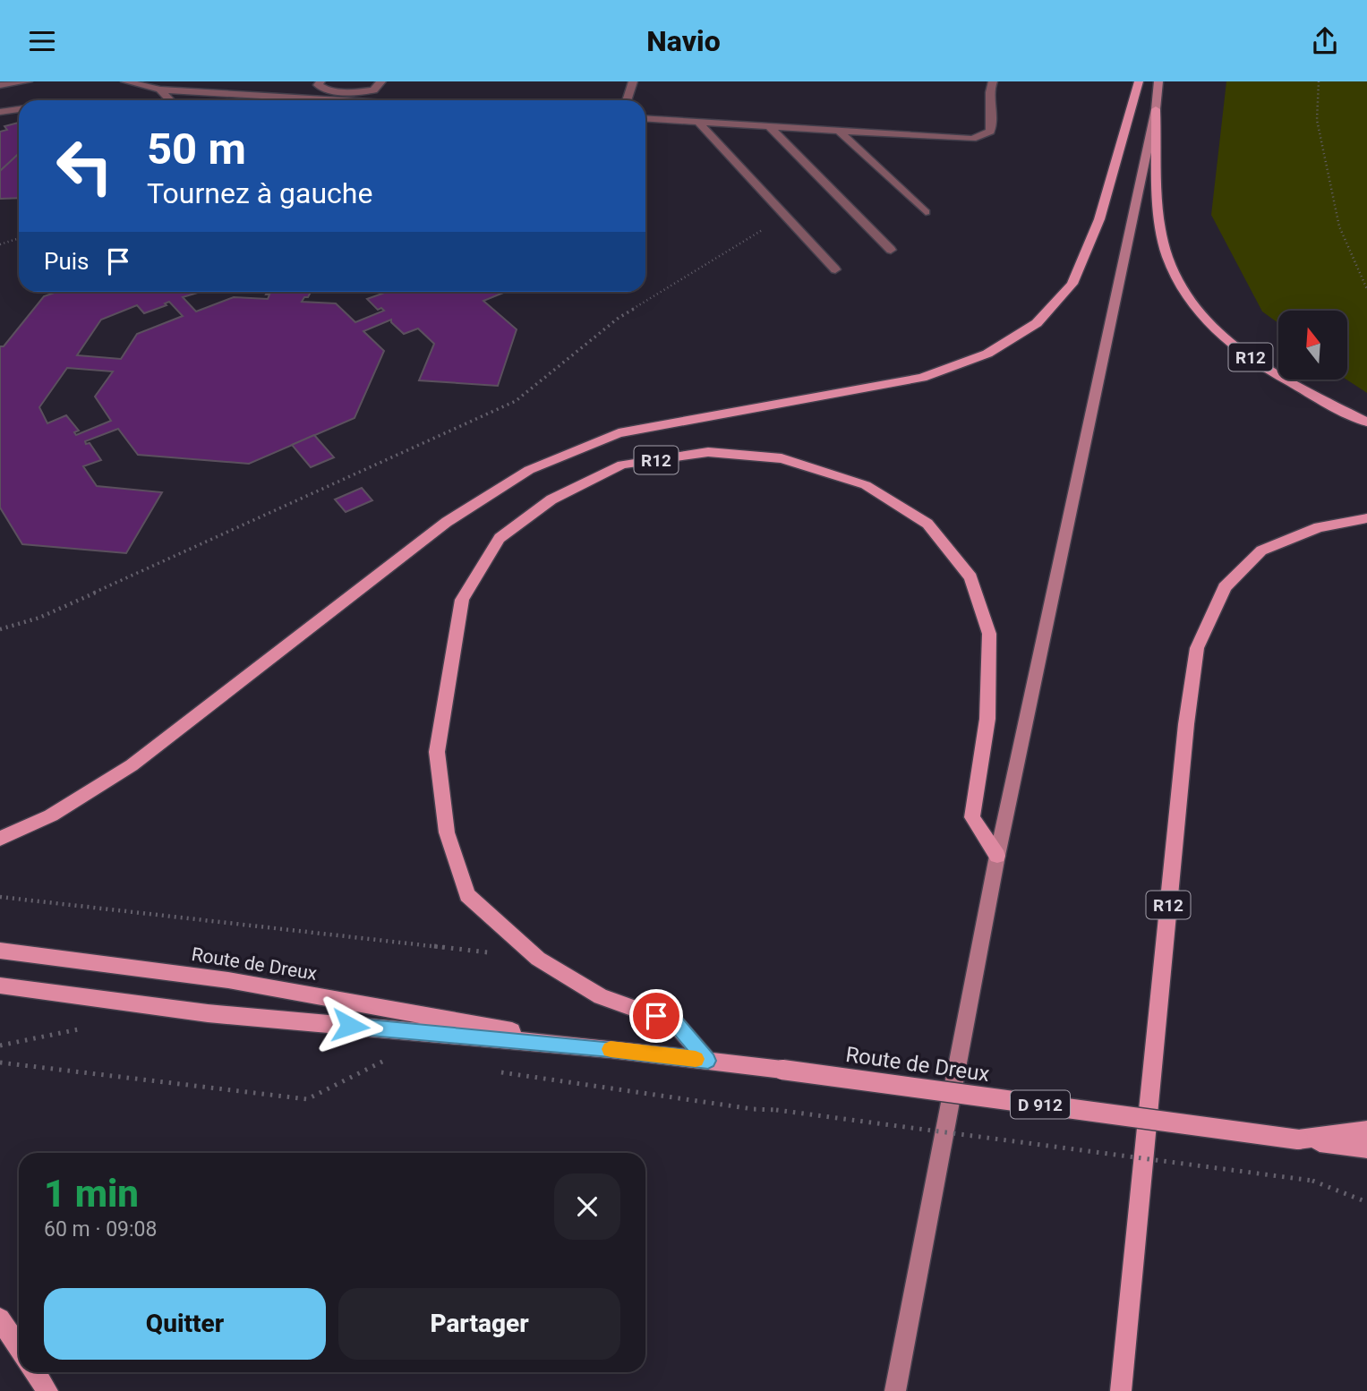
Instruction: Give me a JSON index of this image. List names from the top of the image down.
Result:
{
  "streets": {
    "main road": ["R12", "Route de Dreux", "D 912"]
  },
  "crossings": [
    ["R12", "Route de Dreux"]
  ],
  "north": "top",
  "page": {
    "header": "Navio",
    "turn": ["50 m", "Tournez à gauche"],
    "then": "Puis",
    "heading": ["1 min", "60 m · 09:08"],
    "buttons": ["Quitter", "Partager"]
  }
}
